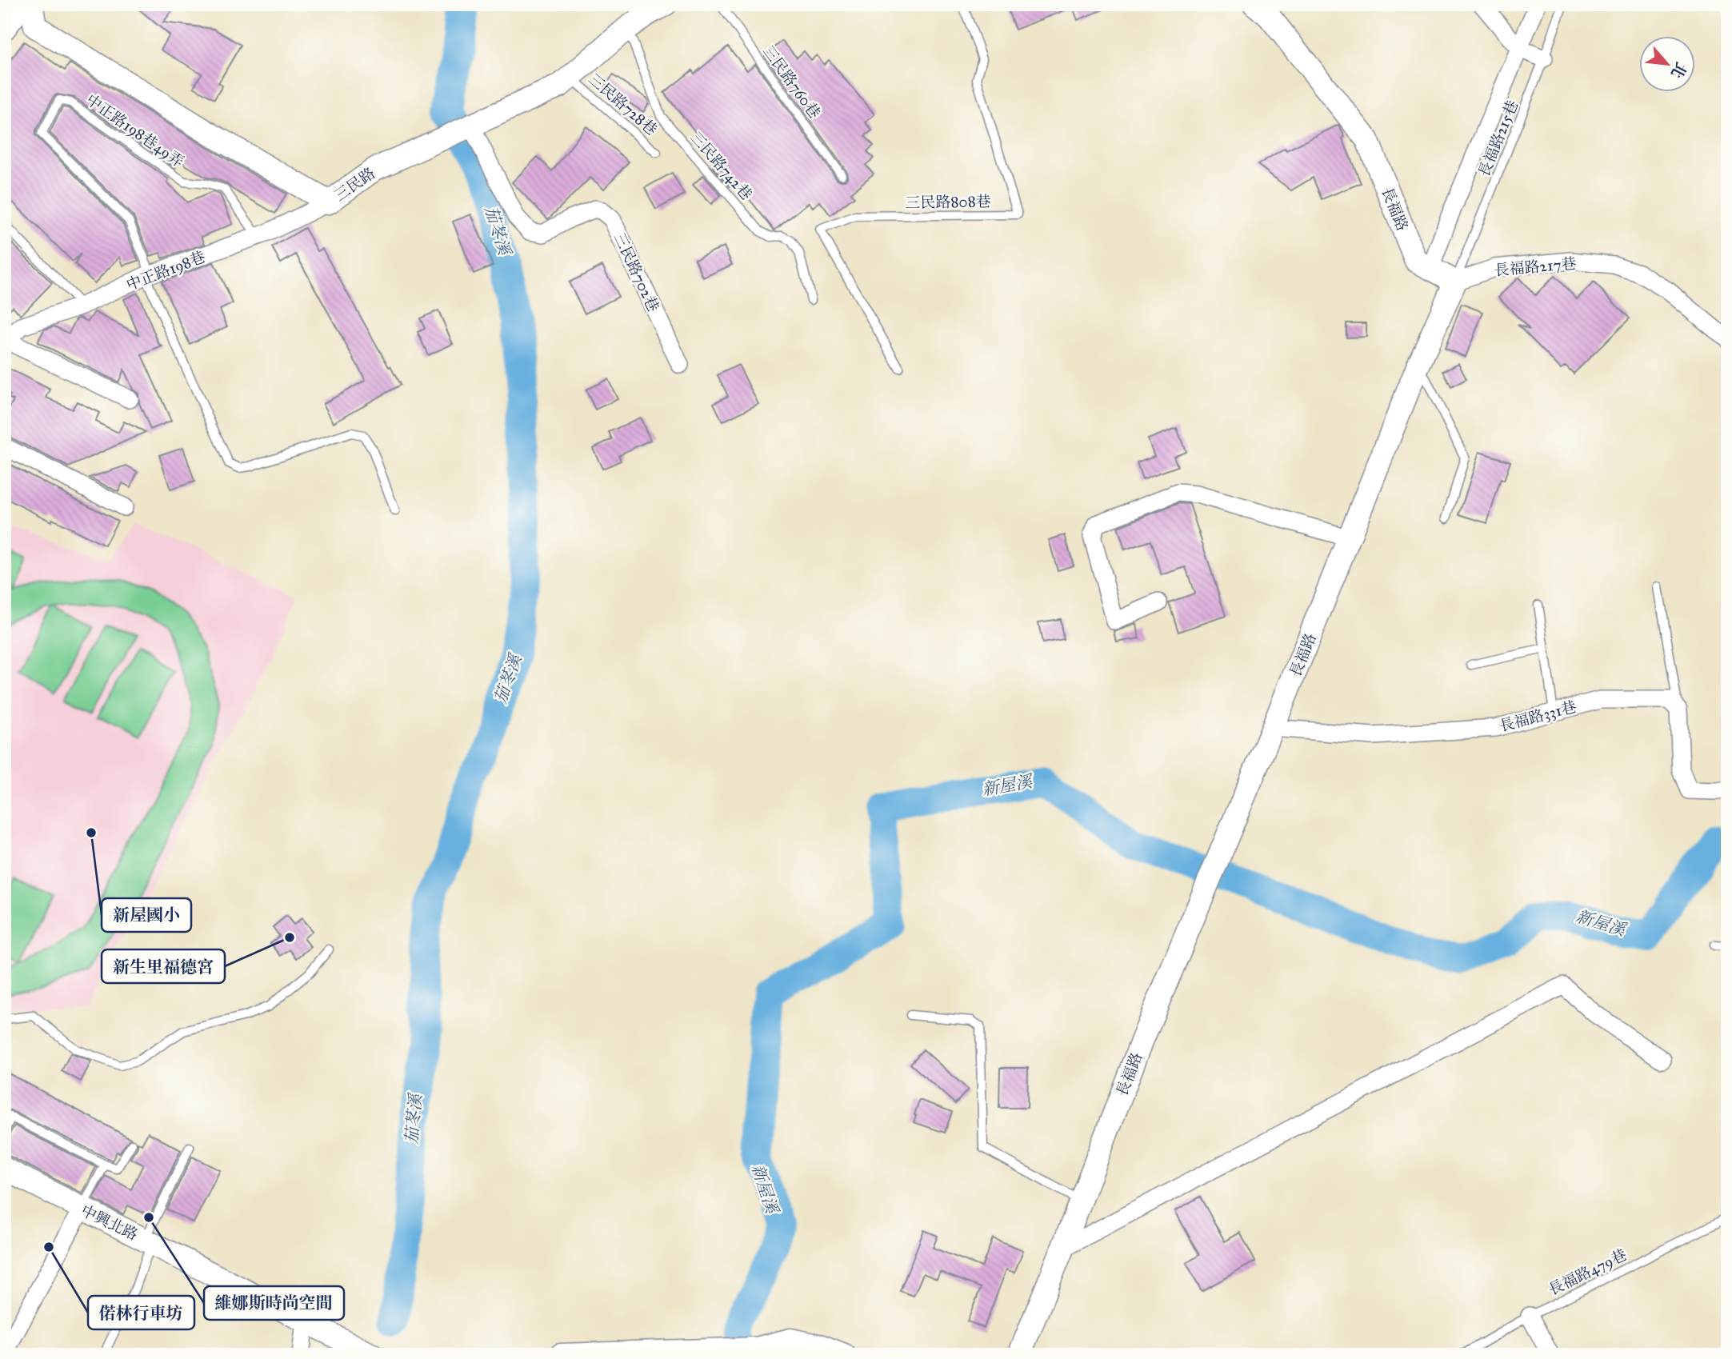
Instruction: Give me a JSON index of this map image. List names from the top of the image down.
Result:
{
  "streets": {
    "street": [
      "三民路",
      "長福路",
      "長福路217巷",
      "中正路198巷",
      "三民路702巷",
      "長福路331巷",
      "中興北路"
    ],
    "lane": [
      "三民路760巷",
      "三民路728巷",
      "中正路198巷49弄",
      "長福路215巷",
      "三民路742巷",
      "三民路808巷",
      "長福路479巷"
    ]
  },
  "crossings": [
    ["三民路728巷", "三民路"],
    ["中正路198巷49弄", "中正路198巷"],
    ["長福路215巷", "長福路"],
    ["長福路215巷", "長福路217巷"],
    ["三民路742巷", "三民路"],
    ["三民路", "中正路198巷"],
    ["三民路", "三民路702巷"],
    ["長福路", "長福路217巷"],
    ["長福路", "長福路331巷"]
  ],
  "water": ["茄苳溪", "新屋溪"],
  "places": [
    "新屋國小",
    "新生里福德宮",
    "維娜斯時尚空間",
    "偌林行車坊"
  ],
  "north": "bottom right"
}
